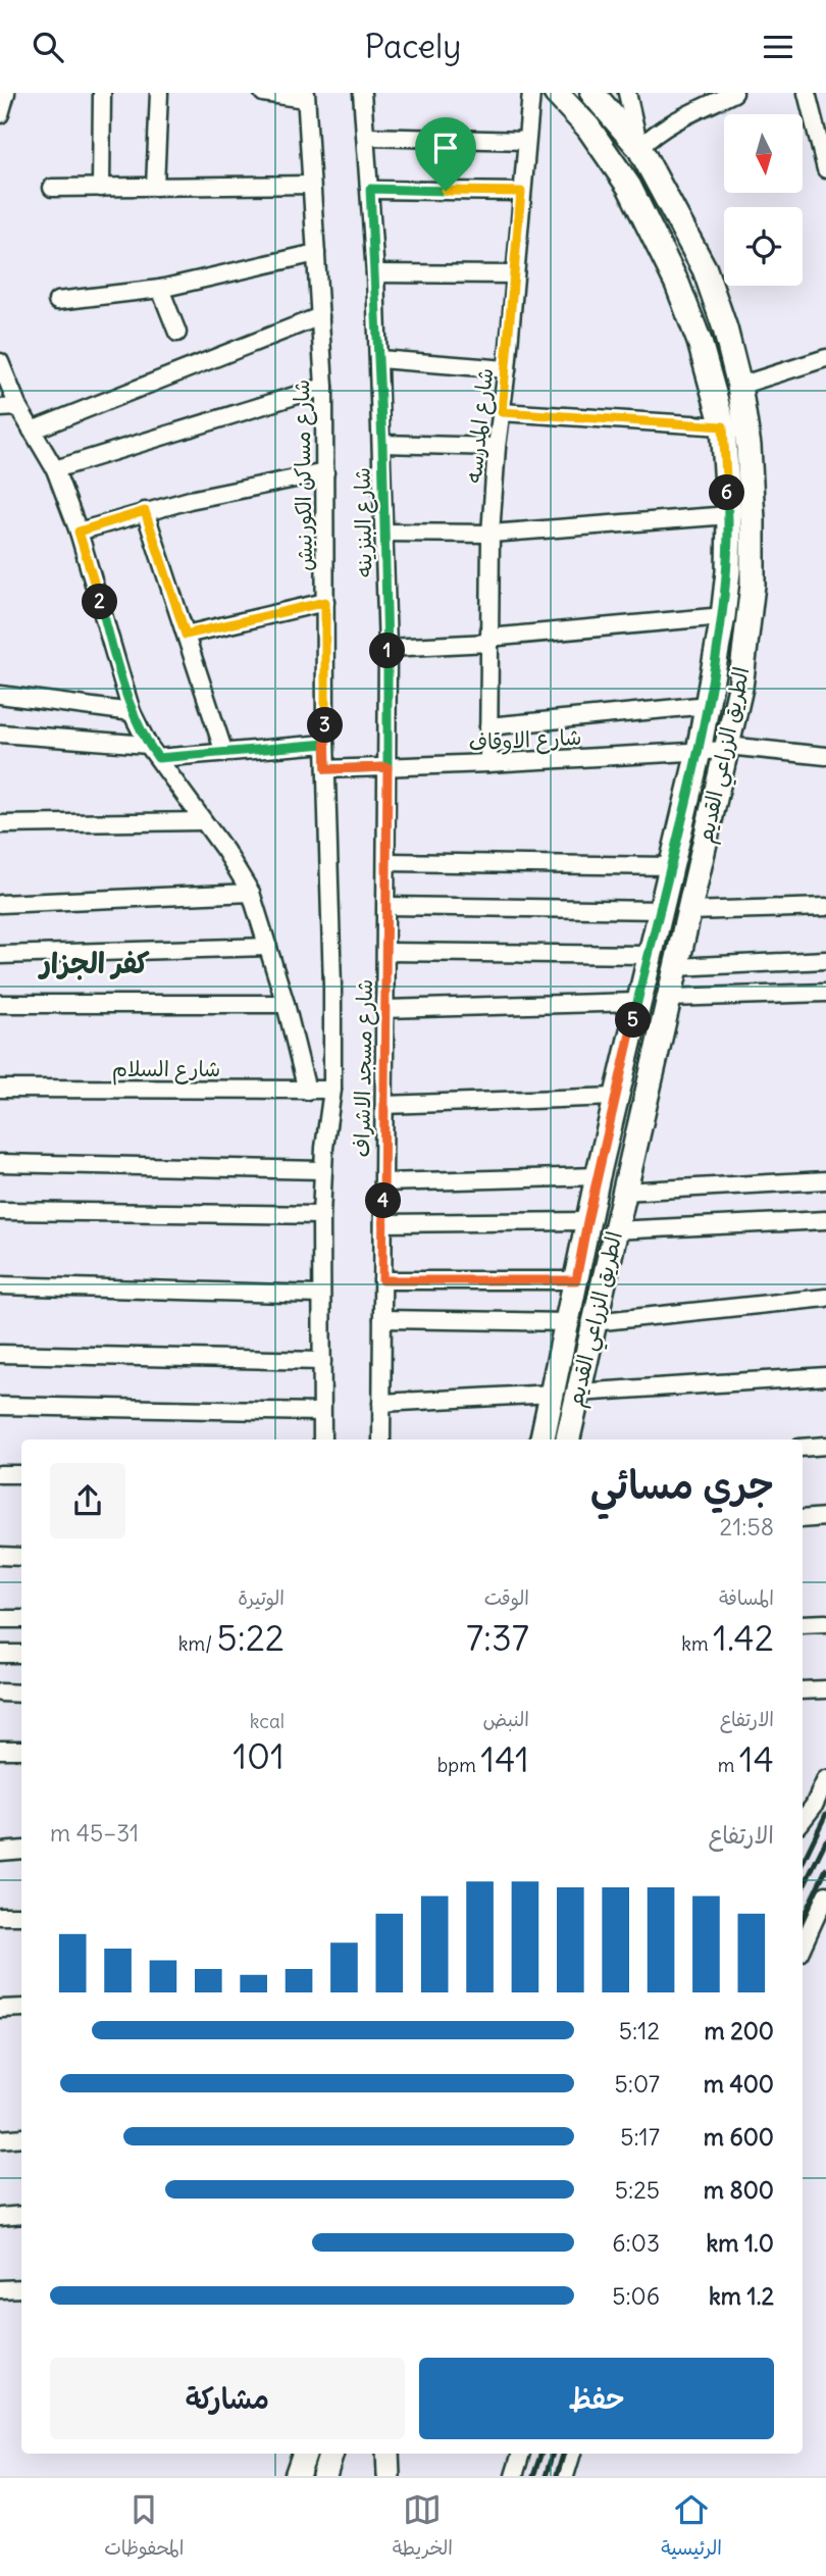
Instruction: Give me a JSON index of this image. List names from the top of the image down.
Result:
{
  "streets": {
    "main road": ["الطريق الزراعي القديم"],
    "street": [
      "شارع المدرسه",
      "شارع مساكن الكورنيش",
      "شارع البنزينه",
      "شارع الاوقاف",
      "شارع السلام",
      "شارع مسجد الاشراف"
    ]
  },
  "crossings": [
    ["شارع المدرسه", "شارع الاوقاف"],
    ["شارع مساكن الكورنيش", "شارع الاوقاف"],
    ["شارع مساكن الكورنيش", "شارع مسجد الاشراف"],
    ["شارع البنزينه", "شارع الاوقاف"],
    ["شارع البنزينه", "شارع مسجد الاشراف"],
    ["شارع الاوقاف", "الطريق الزراعي القديم"],
    ["شارع السلام", "شارع مسجد الاشراف"]
  ],
  "districts": ["كفر الجزار"],
  "north": "bottom",
  "page": {
    "header": "Pacely",
    "pins": [
      "6",
      "2",
      "1",
      "3",
      "5",
      "4"
    ],
    "heading": ["جري مسائي", "21:58"],
    "stats": [
      ["المسافة", "1.42 km"],
      ["الوقت", "7:37"],
      ["الوتيرة", "5:22 /km"],
      ["الارتفاع", "14 m"],
      ["النبض", "141 bpm"],
      ["kcal", "101"]
    ],
    "chart": ["الارتفاع", "31–45 m"],
    "list": [
      {
        "name": "200 m",
        "note": "5:12"
      },
      {
        "name": "400 m",
        "note": "5:07"
      },
      {
        "name": "600 m",
        "note": "5:17"
      },
      {
        "name": "800 m",
        "note": "5:25"
      },
      {
        "name": "1.0 km",
        "note": "6:03"
      },
      {
        "name": "1.2 km",
        "note": "5:06"
      }
    ],
    "buttons": ["حفظ", "مشاركة"],
    "tabs": ["الرئيسية", "الخريطة", "المحفوظات"]
  }
}
